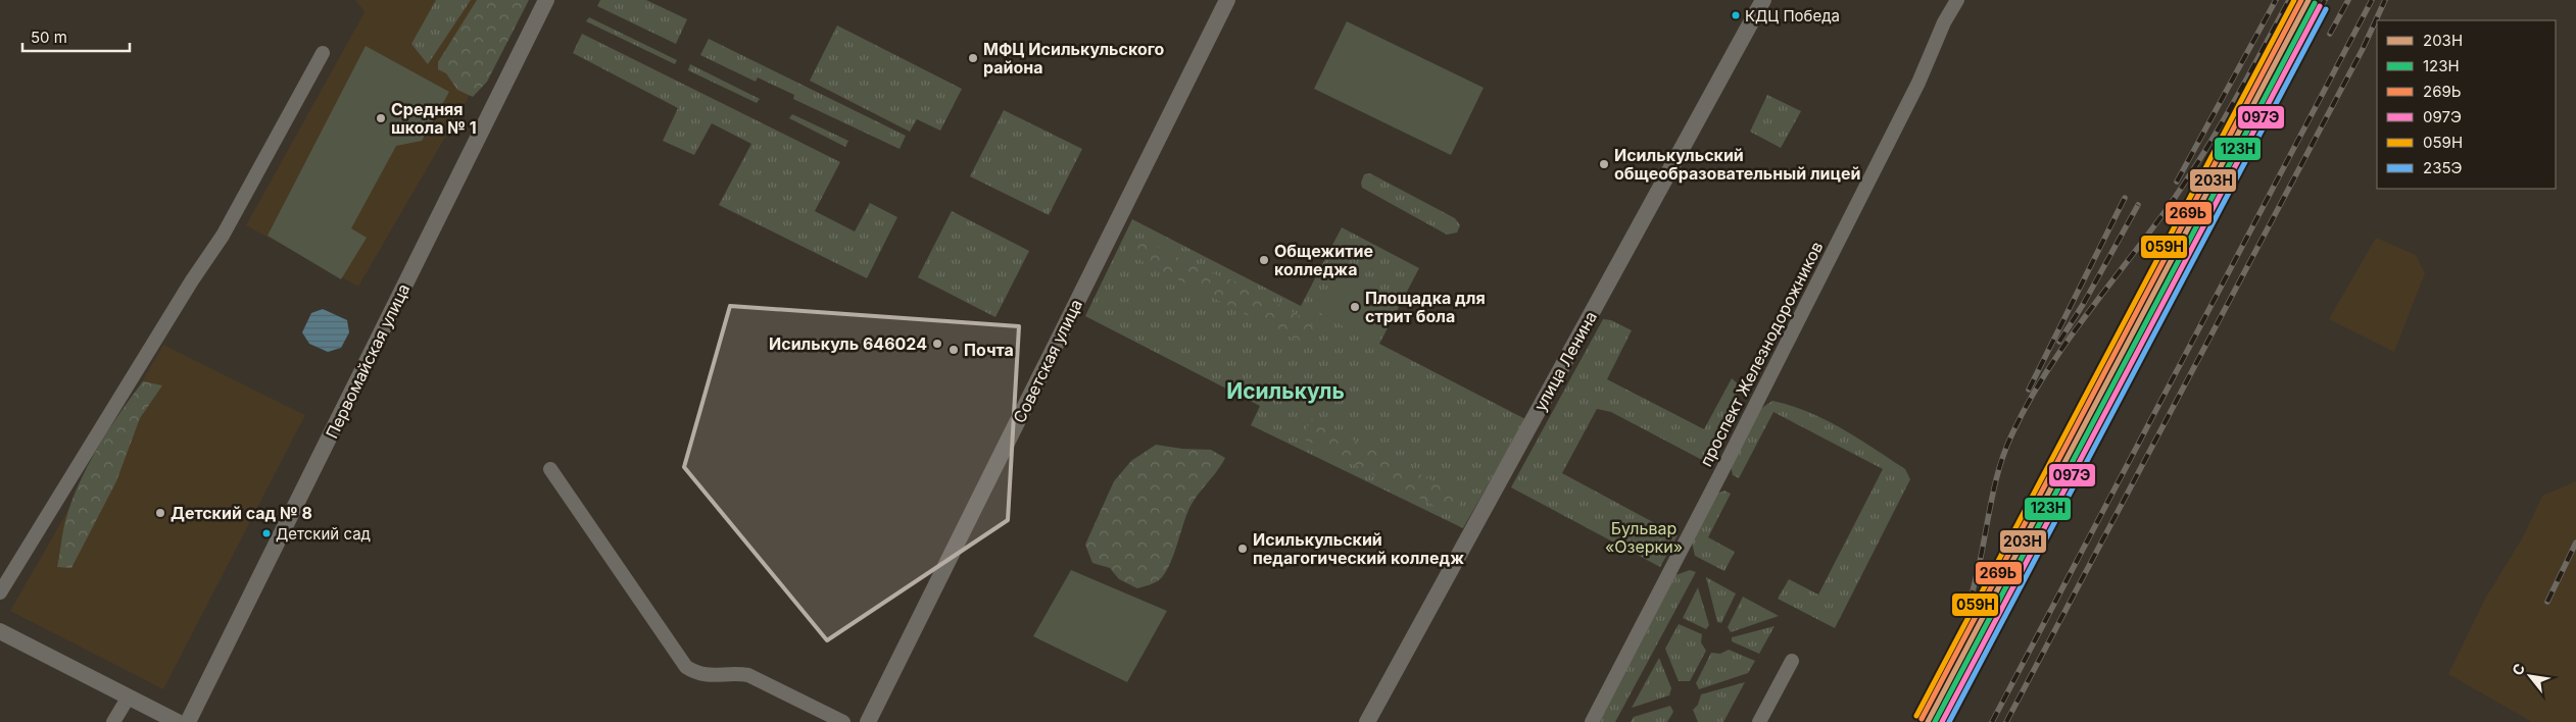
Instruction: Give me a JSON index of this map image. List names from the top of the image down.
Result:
{
  "streets": {
    "street": [
      "проспект Железнодорожников",
      "Первомайская улица",
      "Советская улица",
      "улица Ленина"
    ]
  },
  "districts": ["Исилькуль"],
  "parks": ["Бульвар «Озерки»"],
  "places": [
    "КДЦ Победа",
    "МФЦ Исилькульского района",
    "Средняя школа № 1",
    "Исилькульский общеобразовательный лицей",
    "Общежитие колледжа",
    "Площадка для стрит бола",
    "Исилькуль 646024",
    "Почта",
    "Детский сад № 8",
    "Детский сад",
    "Исилькульский педагогический колледж"
  ],
  "lines": [
    "transit line 203Н",
    "transit line 269Ь",
    "transit line 059Н",
    "transit line 123Н",
    "transit line 097Э",
    "transit line 235Э"
  ],
  "legend": [
    "203Н",
    "123Н",
    "269Ь",
    "097Э",
    "059Н",
    "235Э"
  ],
  "scale_bar": "50 m",
  "north": "top left"
}
